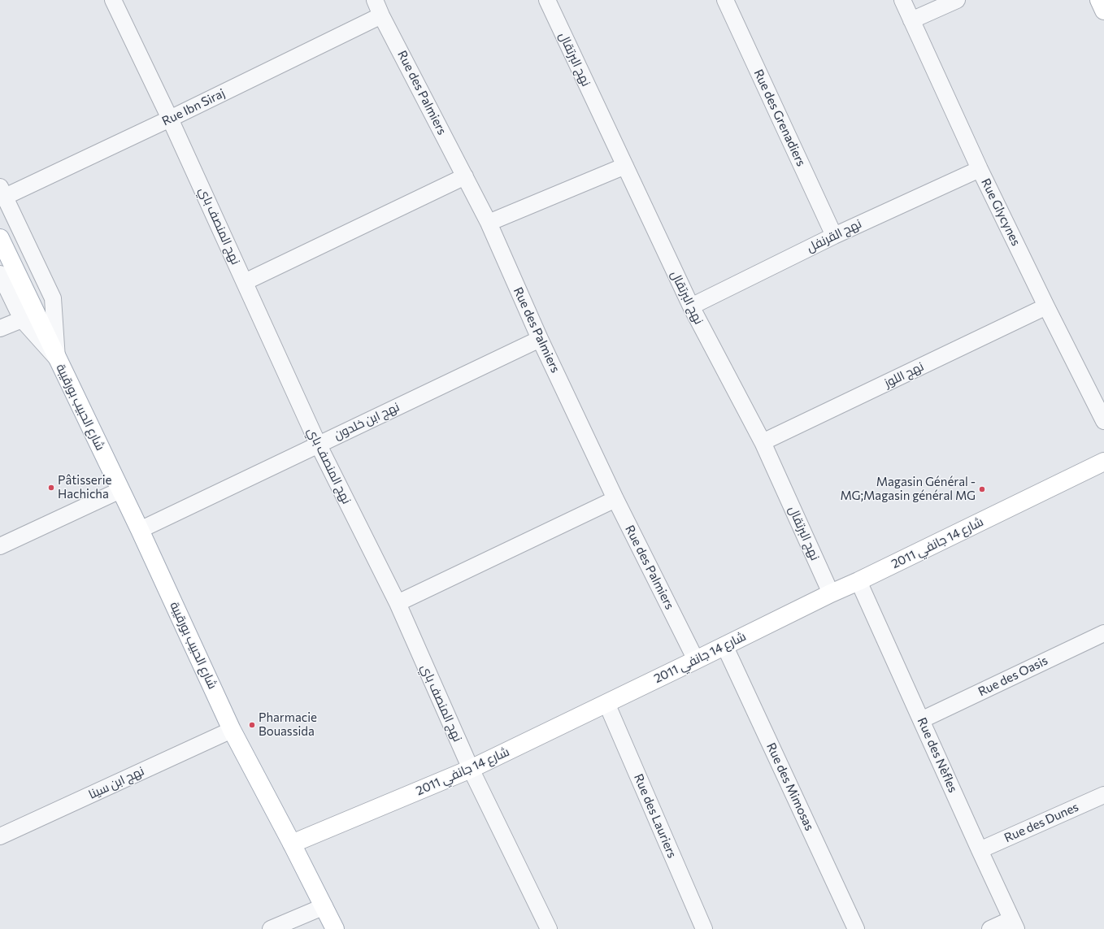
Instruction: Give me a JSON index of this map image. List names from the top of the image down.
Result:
{
  "streets": {
    "street": [
      "نهج البرتقال",
      "Rue des Palmiers",
      "Rue Ibn Siraj",
      "Rue des Grenadiers",
      "Rue Glycynes",
      "نهج المنصف باي",
      "نهج القرنفل",
      "نهج اللوز",
      "شارع الحبيب بورقيبة",
      "نهج ابن خلدون",
      "شارع 14 جانفي 2011",
      "Rue des Oasis",
      "Rue des Nèfles",
      "نهج ابن سينا",
      "Rue des Mimosas",
      "Rue des Lauriers",
      "Rue des Dunes"
    ]
  },
  "crossings": [
    ["نهج البرتقال", "نهج القرنفل"],
    ["نهج البرتقال", "نهج اللوز"],
    ["نهج البرتقال", "شارع 14 جانفي 2011"],
    ["Rue des Palmiers", "Rue Ibn Siraj"],
    ["Rue des Palmiers", "نهج ابن خلدون"],
    ["Rue des Palmiers", "شارع 14 جانفي 2011"],
    ["Rue Ibn Siraj", "نهج المنصف باي"],
    ["Rue Ibn Siraj", "شارع الحبيب بورقيبة"],
    ["Rue des Grenadiers", "نهج القرنفل"],
    ["Rue Glycynes", "نهج القرنفل"],
    ["Rue Glycynes", "نهج اللوز"],
    ["نهج المنصف باي", "نهج ابن خلدون"],
    ["نهج المنصف باي", "شارع 14 جانفي 2011"],
    ["شارع الحبيب بورقيبة", "نهج ابن خلدون"],
    ["شارع الحبيب بورقيبة", "شارع 14 جانفي 2011"],
    ["شارع الحبيب بورقيبة", "نهج ابن سينا"],
    ["شارع 14 جانفي 2011", "Rue des Nèfles"],
    ["شارع 14 جانفي 2011", "Rue des Mimosas"],
    ["شارع 14 جانفي 2011", "Rue des Lauriers"],
    ["Rue des Oasis", "Rue des Nèfles"],
    ["Rue des Nèfles", "Rue des Dunes"]
  ],
  "places": ["Pâtisserie Hachicha", "Magasin Général - MG;Magasin général MG", "Pharmacie Bouassida"]
}
